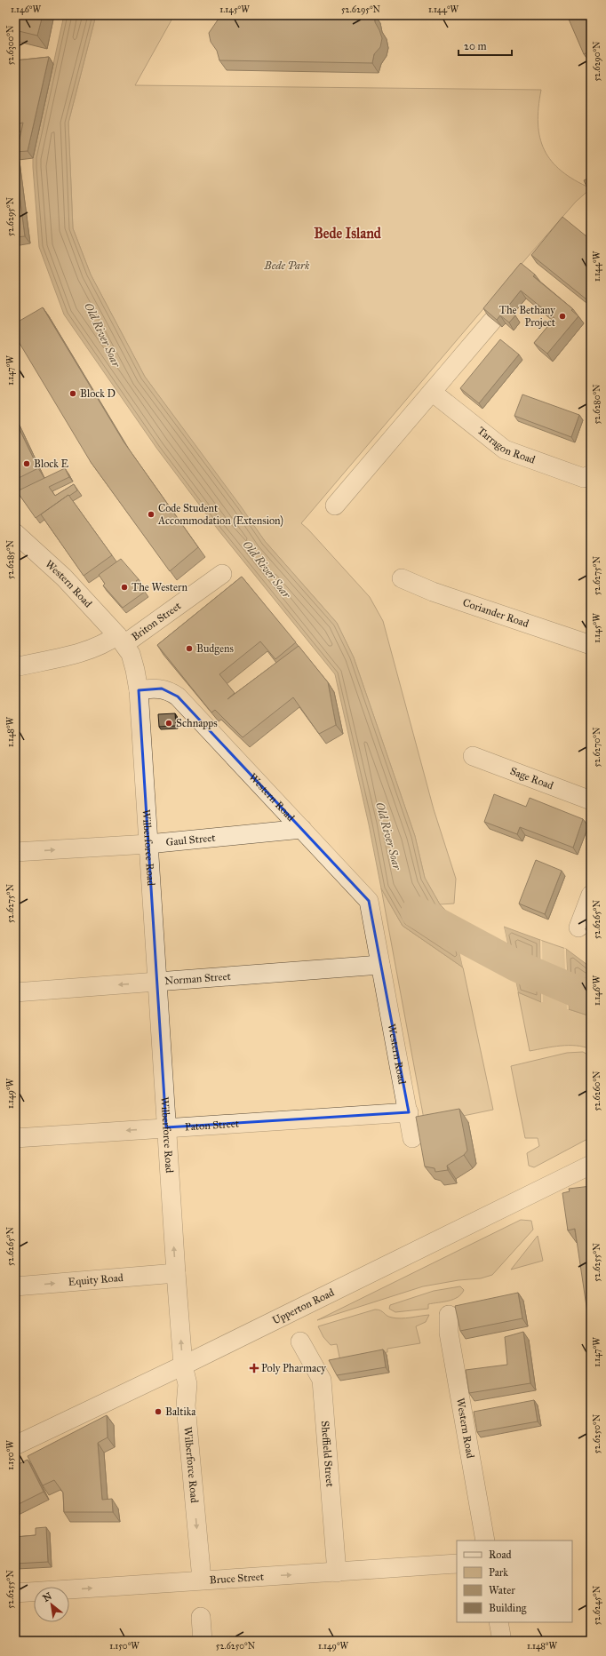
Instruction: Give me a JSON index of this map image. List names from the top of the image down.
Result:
{
  "streets": {
    "street": [
      "Tarragon Road",
      "Western Road",
      "Coriander Road",
      "Briton Street",
      "Sage Road",
      "Gaul Street",
      "Wilberforce Road",
      "Norman Street",
      "Paton Street",
      "Equity Road",
      "Upperton Road",
      "Sheffield Street",
      "Bruce Street"
    ]
  },
  "crossings": [
    ["Western Road", "Briton Street"],
    ["Western Road", "Gaul Street"],
    ["Western Road", "Wilberforce Road"],
    ["Western Road", "Norman Street"],
    ["Western Road", "Paton Street"],
    ["Gaul Street", "Wilberforce Road"],
    ["Wilberforce Road", "Norman Street"],
    ["Wilberforce Road", "Paton Street"],
    ["Wilberforce Road", "Equity Road"],
    ["Wilberforce Road", "Upperton Road"],
    ["Wilberforce Road", "Bruce Street"],
    ["Sheffield Street", "Bruce Street"]
  ],
  "one_way": [
    "Gaul Street",
    "Norman Street",
    "Paton Street",
    "Equity Road",
    "Bruce Street"
  ],
  "districts": ["Bede Island"],
  "water": ["Old River Soar"],
  "parks": ["Bede Park"],
  "places": {
    "other": [
      "The Bethany Project",
      "Block D",
      "Block E",
      "Code Student Accommodation (Extension)",
      "The Western",
      "Budgens",
      "Schnapps",
      "Baltika"
    ],
    "health": ["Poly Pharmacy"]
  },
  "legend": [
    "Road",
    "Park",
    "Water",
    "Building"
  ],
  "scale_bar": "20 m",
  "north": "top left",
  "coordinates": [
    "1.146°W",
    "1.145°W",
    "52.6295°N",
    "1.144°W",
    "52.6300°N",
    "52.6290°N",
    "1.147°W",
    "52.6280°N",
    "52.6285°N",
    "52.6275°N",
    "1.148°W",
    "52.6270°N",
    "52.6265°N",
    "52.6260°N",
    "1.149°W",
    "52.6255°N",
    "52.6250°N",
    "1.150°W",
    "52.6245°N"
  ]
}
